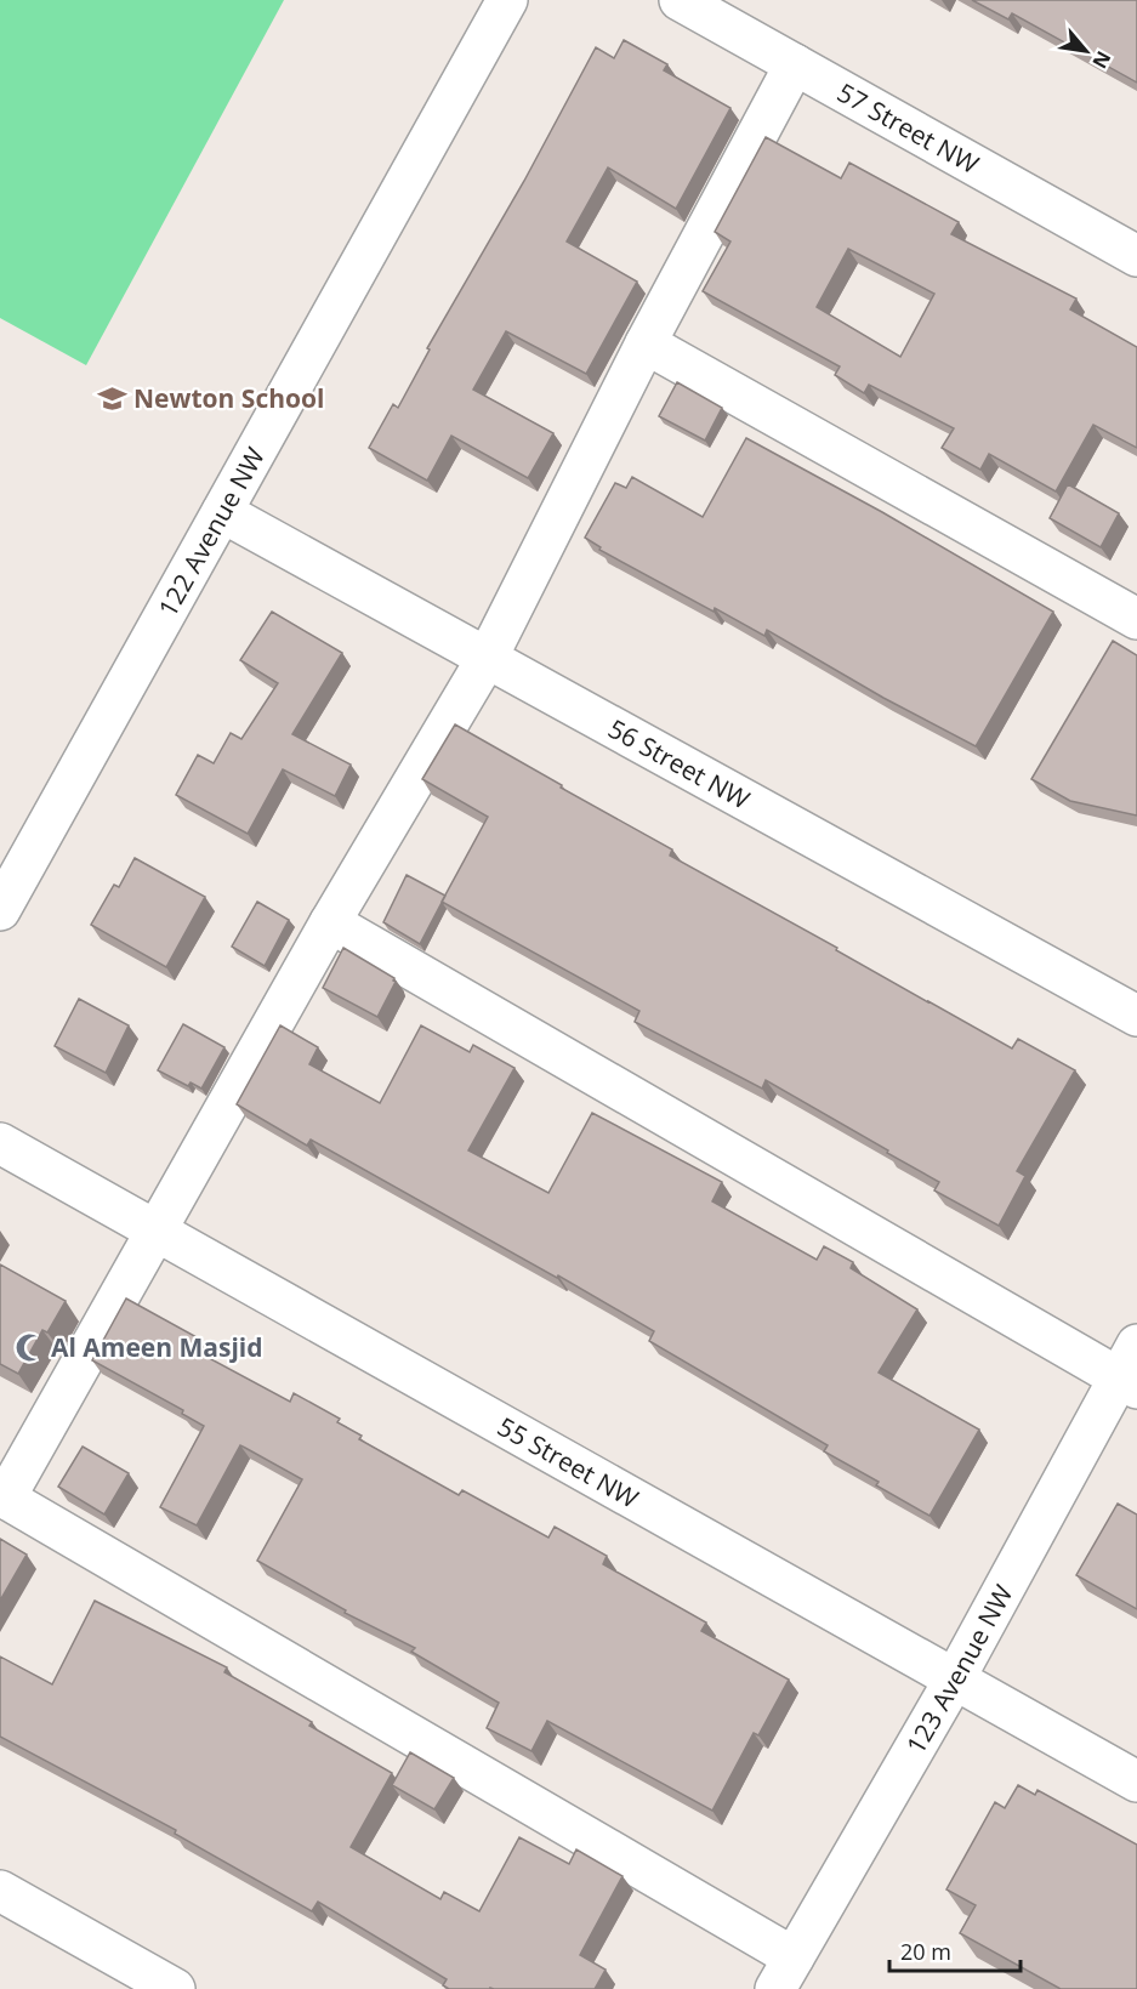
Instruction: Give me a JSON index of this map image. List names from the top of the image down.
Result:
{
  "streets": {
    "street": [
      "57 Street NW",
      "122 Avenue NW",
      "56 Street NW",
      "55 Street NW",
      "123 Avenue NW"
    ]
  },
  "crossings": [
    ["122 Avenue NW", "56 Street NW"],
    ["55 Street NW", "123 Avenue NW"]
  ],
  "places": {
    "school or university": ["Newton School"],
    "mosque": ["Al Ameen Masjid"]
  },
  "scale_bar": "20 m",
  "north": "bottom right"
}
